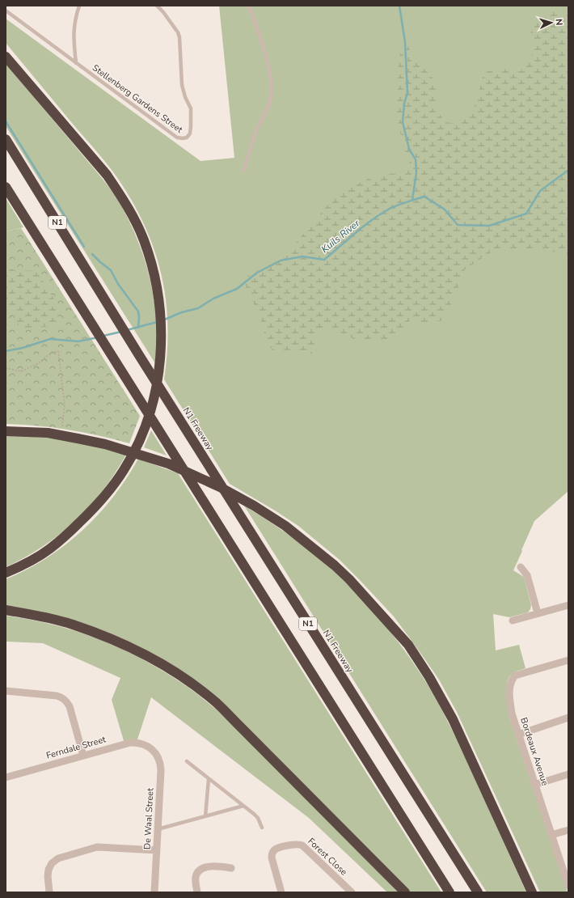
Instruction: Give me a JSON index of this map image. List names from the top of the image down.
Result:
{
  "streets": {
    "highway": ["N1", "N1 Freeway"],
    "street": [
      "Ferndale Street",
      "Bordeaux Avenue",
      "De Waal Street",
      "Forest Close"
    ],
    "lane": ["Stellenberg Gardens Street"]
  },
  "crossings": [
    ["Ferndale Street", "De Waal Street"]
  ],
  "water": ["Kuils River"],
  "north": "right"
}
